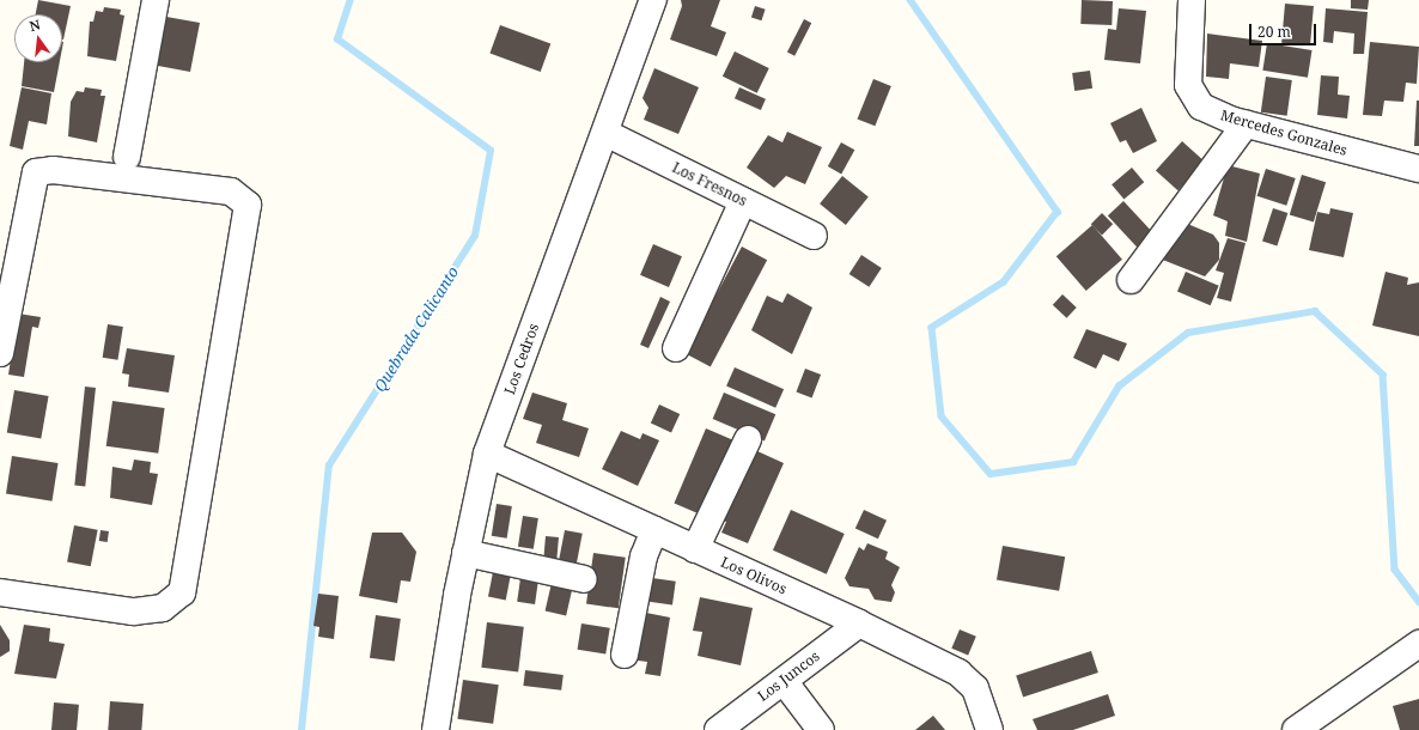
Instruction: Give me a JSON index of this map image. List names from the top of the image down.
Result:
{
  "streets": {
    "street": [
      "Mercedes Gonzales",
      "Los Fresnos",
      "Los Cedros",
      "Los Olivos",
      "Los Juncos"
    ]
  },
  "crossings": [
    ["Los Fresnos", "Los Cedros"],
    ["Los Cedros", "Los Olivos"],
    ["Los Olivos", "Los Juncos"]
  ],
  "water": ["Quebrada Calicanto"],
  "scale_bar": "20 m",
  "north": "top"
}
